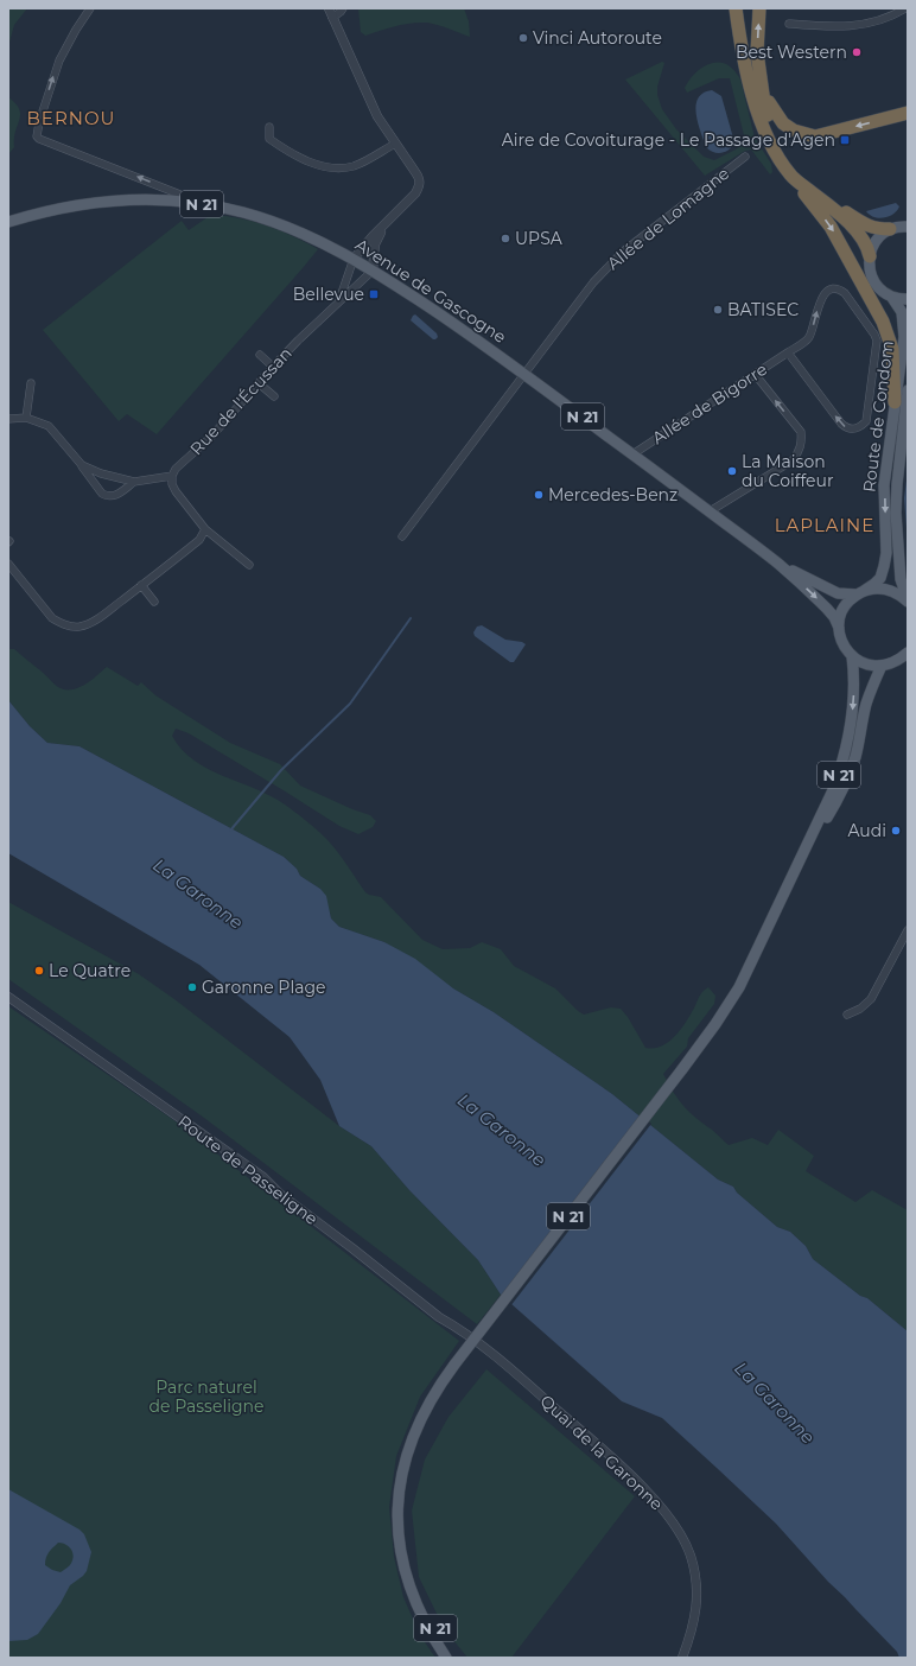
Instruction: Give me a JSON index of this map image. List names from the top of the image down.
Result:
{
  "streets": {
    "main road": ["N 21", "Avenue de Gascogne", "Route de Condom"],
    "street": [
      "Allée de Lomagne",
      "Rue de l'Écussan",
      "Allée de Bigorre",
      "Route de Passeligne",
      "Quai de la Garonne"
    ]
  },
  "crossings": [
    ["N 21", "Avenue de Gascogne"],
    ["Allée de Lomagne", "Avenue de Gascogne"],
    ["Avenue de Gascogne", "Rue de l'Écussan"],
    ["Avenue de Gascogne", "Allée de Bigorre"],
    ["Avenue de Gascogne", "Route de Condom"],
    ["Route de Passeligne", "Quai de la Garonne"]
  ],
  "districts": ["BERNOU", "LAPLAINE"],
  "water": ["La Garonne"],
  "parks": ["Parc naturel de Passeligne"],
  "places": {
    "other": [
      "Vinci Autoroute",
      "Best Western",
      "UPSA",
      "BATISEC",
      "La Maison du Coiffeur",
      "Mercedes-Benz",
      "Audi",
      "Le Quatre",
      "Garonne Plage"
    ],
    "transit": ["Aire de Covoiturage - Le Passage d'Agen", "Bellevue"]
  }
}
